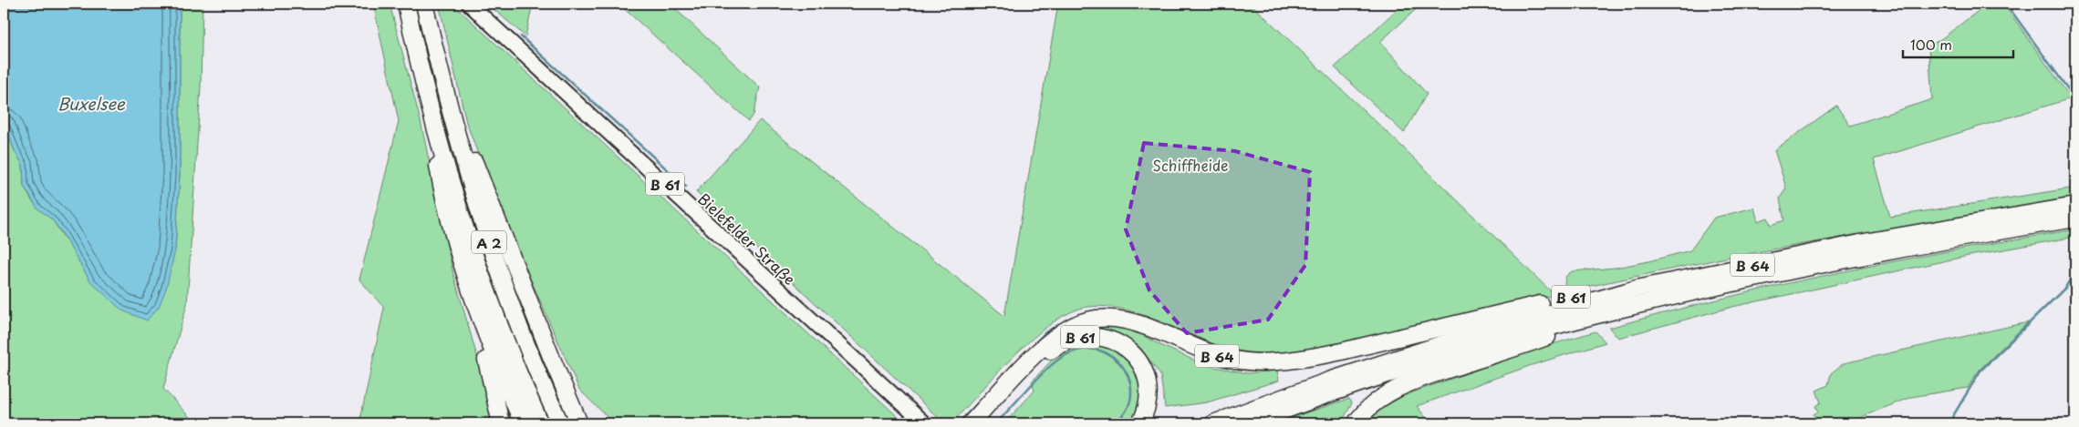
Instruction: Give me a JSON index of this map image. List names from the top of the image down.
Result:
{
  "streets": {
    "highway": ["B 61", "A 2", "B 64"],
    "main road": ["Bielefelder Straße"]
  },
  "crossings": [
    ["B 61", "B 64"]
  ],
  "water": ["Buxelsee"],
  "parks": ["Schiffheide"],
  "scale_bar": "100 m"
}
